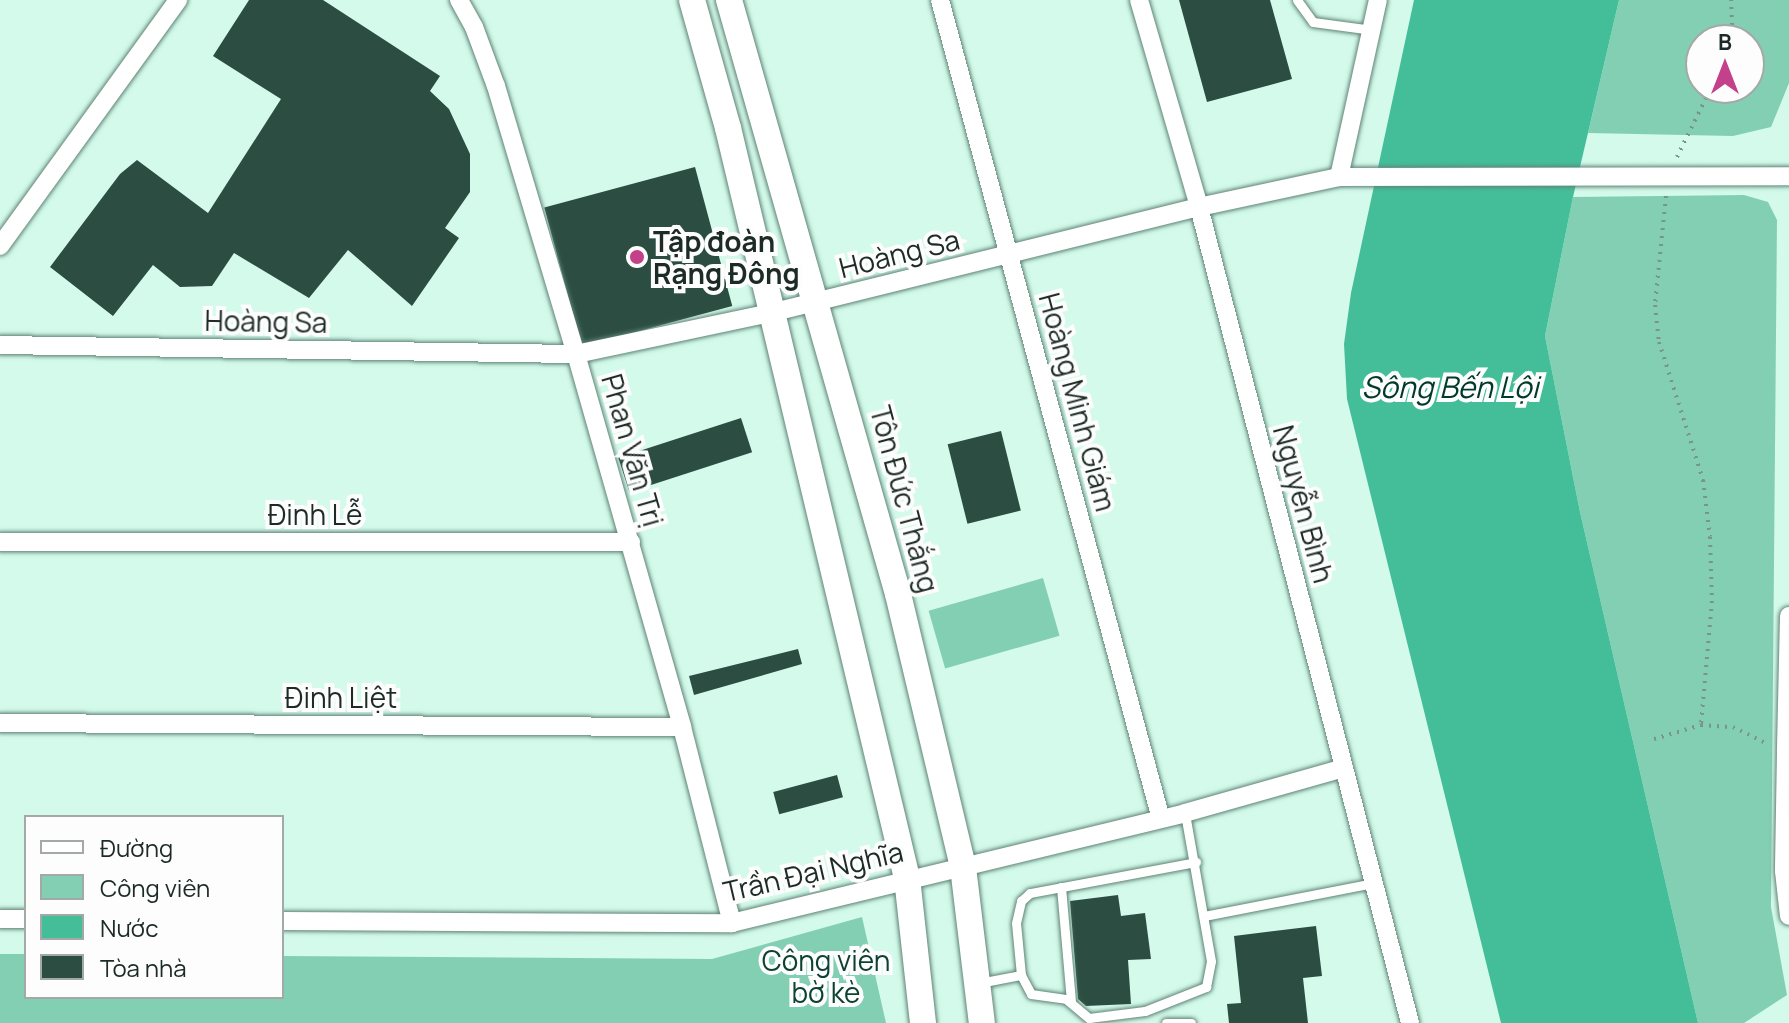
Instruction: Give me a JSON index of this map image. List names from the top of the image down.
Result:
{
  "streets": {
    "main road": ["Tôn Đức Thắng"],
    "street": [
      "Hoàng Sa",
      "Hoàng Minh Giám",
      "Phan Văn Trị",
      "Nguyễn Bình",
      "Đinh Lễ",
      "Đinh Liệt",
      "Trần Đại Nghĩa"
    ]
  },
  "crossings": [
    ["Hoàng Sa", "Hoàng Minh Giám"],
    ["Hoàng Sa", "Phan Văn Trị"],
    ["Hoàng Sa", "Tôn Đức Thắng"],
    ["Hoàng Sa", "Nguyễn Bình"],
    ["Hoàng Minh Giám", "Trần Đại Nghĩa"],
    ["Phan Văn Trị", "Đinh Lễ"],
    ["Phan Văn Trị", "Đinh Liệt"],
    ["Phan Văn Trị", "Trần Đại Nghĩa"],
    ["Tôn Đức Thắng", "Trần Đại Nghĩa"],
    ["Nguyễn Bình", "Trần Đại Nghĩa"]
  ],
  "water": ["Sông Bến Lội"],
  "parks": ["Công viên bờ kè"],
  "places": ["Tập đoàn Rạng Đông"],
  "legend": [
    "Đường",
    "Công viên",
    "Nước",
    "Tòa nhà"
  ],
  "north": "top"
}
